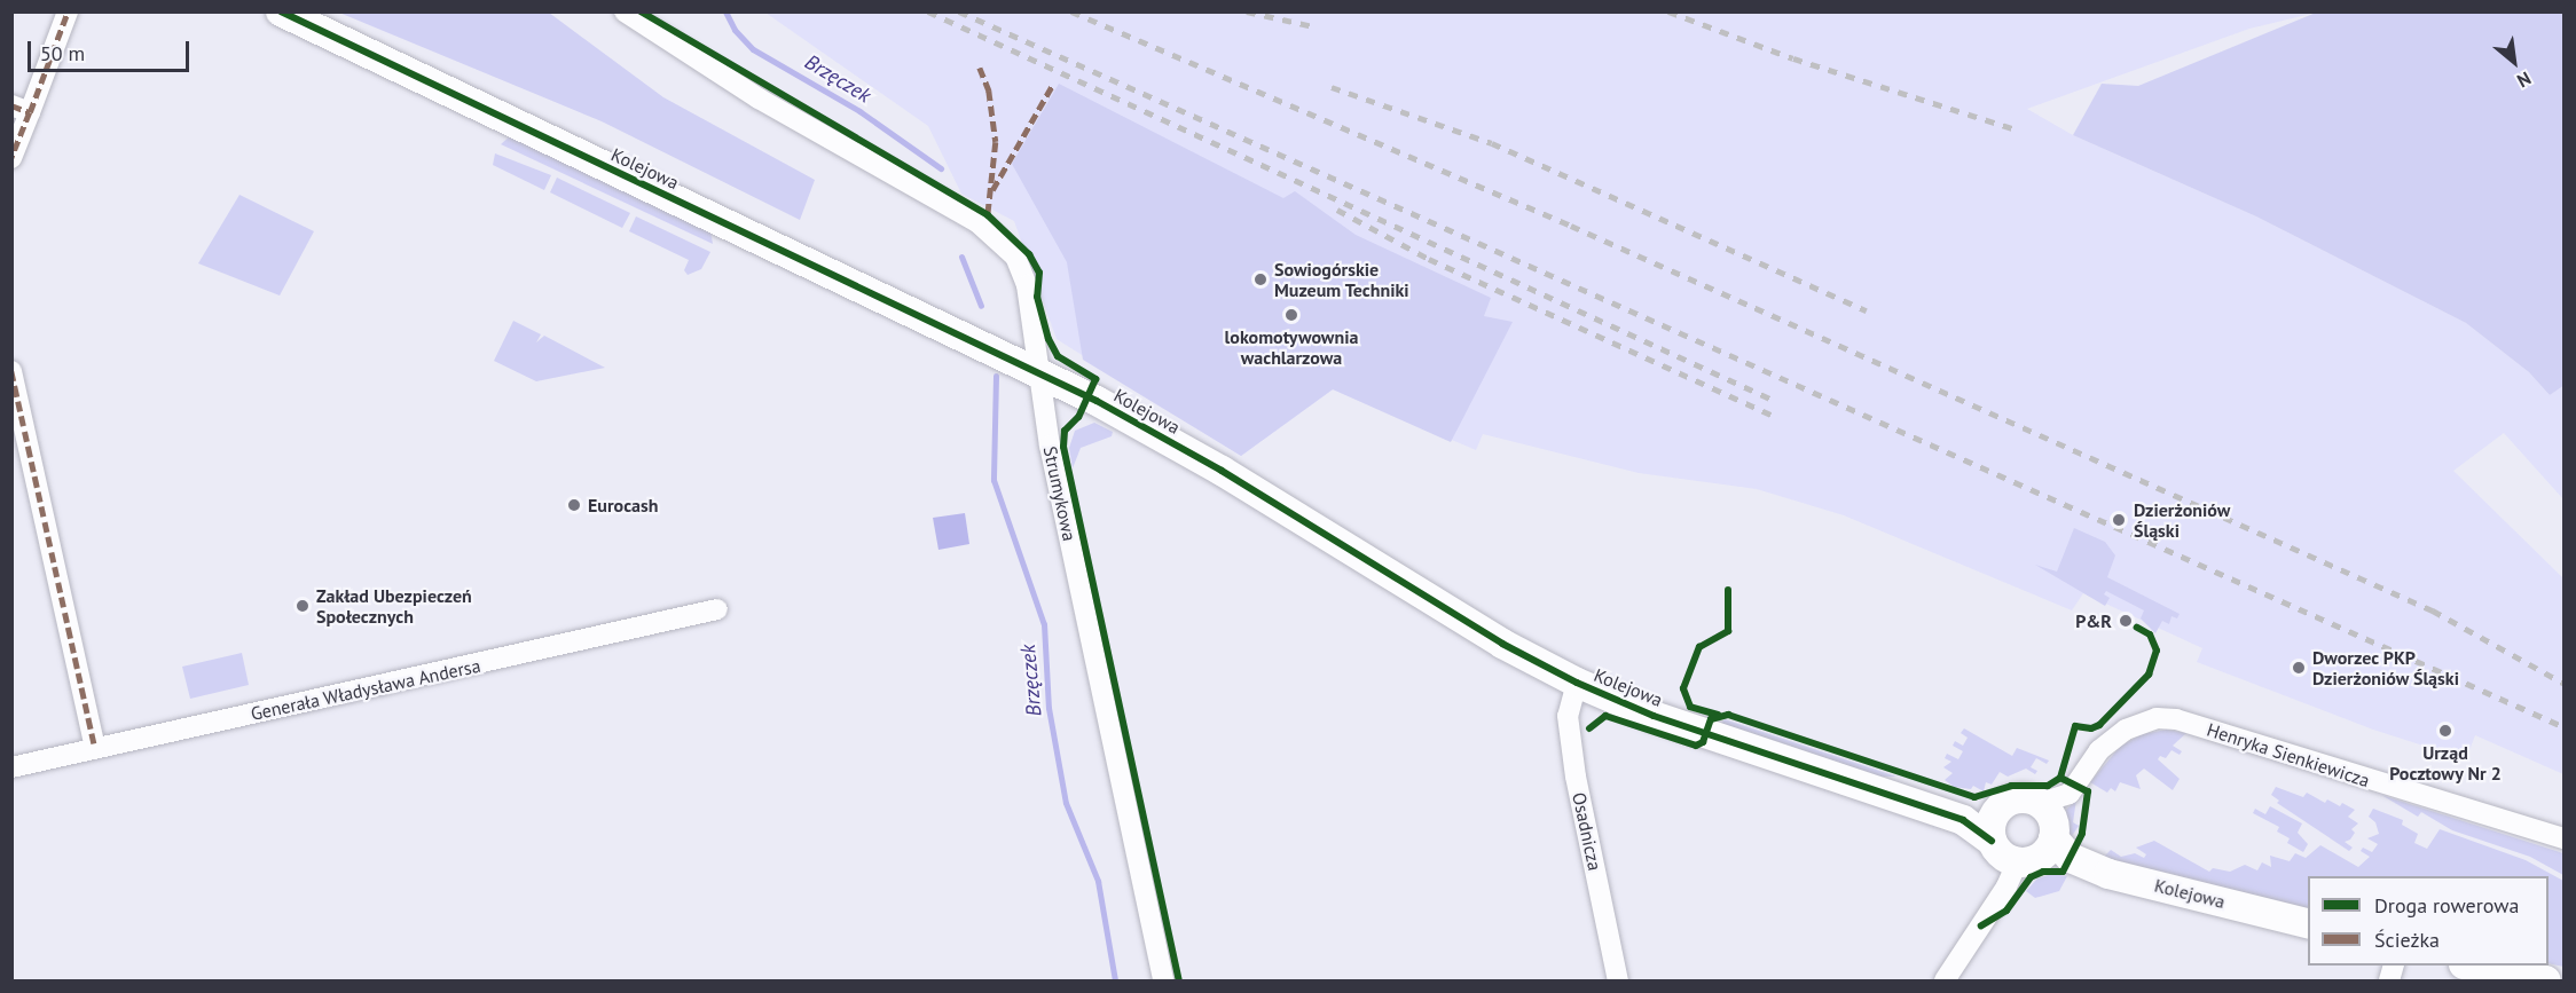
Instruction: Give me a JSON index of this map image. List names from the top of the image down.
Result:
{
  "streets": {
    "street": [
      "Kolejowa",
      "Strumykowa",
      "Generała Władysława Andersa",
      "Henryka Sienkiewicza",
      "Osadnicza"
    ]
  },
  "crossings": [
    ["Kolejowa", "Strumykowa"],
    ["Kolejowa", "Henryka Sienkiewicza"],
    ["Kolejowa", "Osadnicza"]
  ],
  "water": ["Brzęczek"],
  "places": [
    "Sowiogórskie Muzeum Techniki",
    "lokomotywownia wachlarzowa",
    "Eurocash",
    "Dzierżoniów Śląski",
    "Zakład Ubezpieczeń Społecznych",
    "P&R",
    "Dworzec PKP Dzierżoniów Śląski",
    "Urząd Pocztowy Nr 2"
  ],
  "legend": ["Droga rowerowa", "Ścieżka"],
  "scale_bar": "50 m",
  "north": "bottom right"
}
